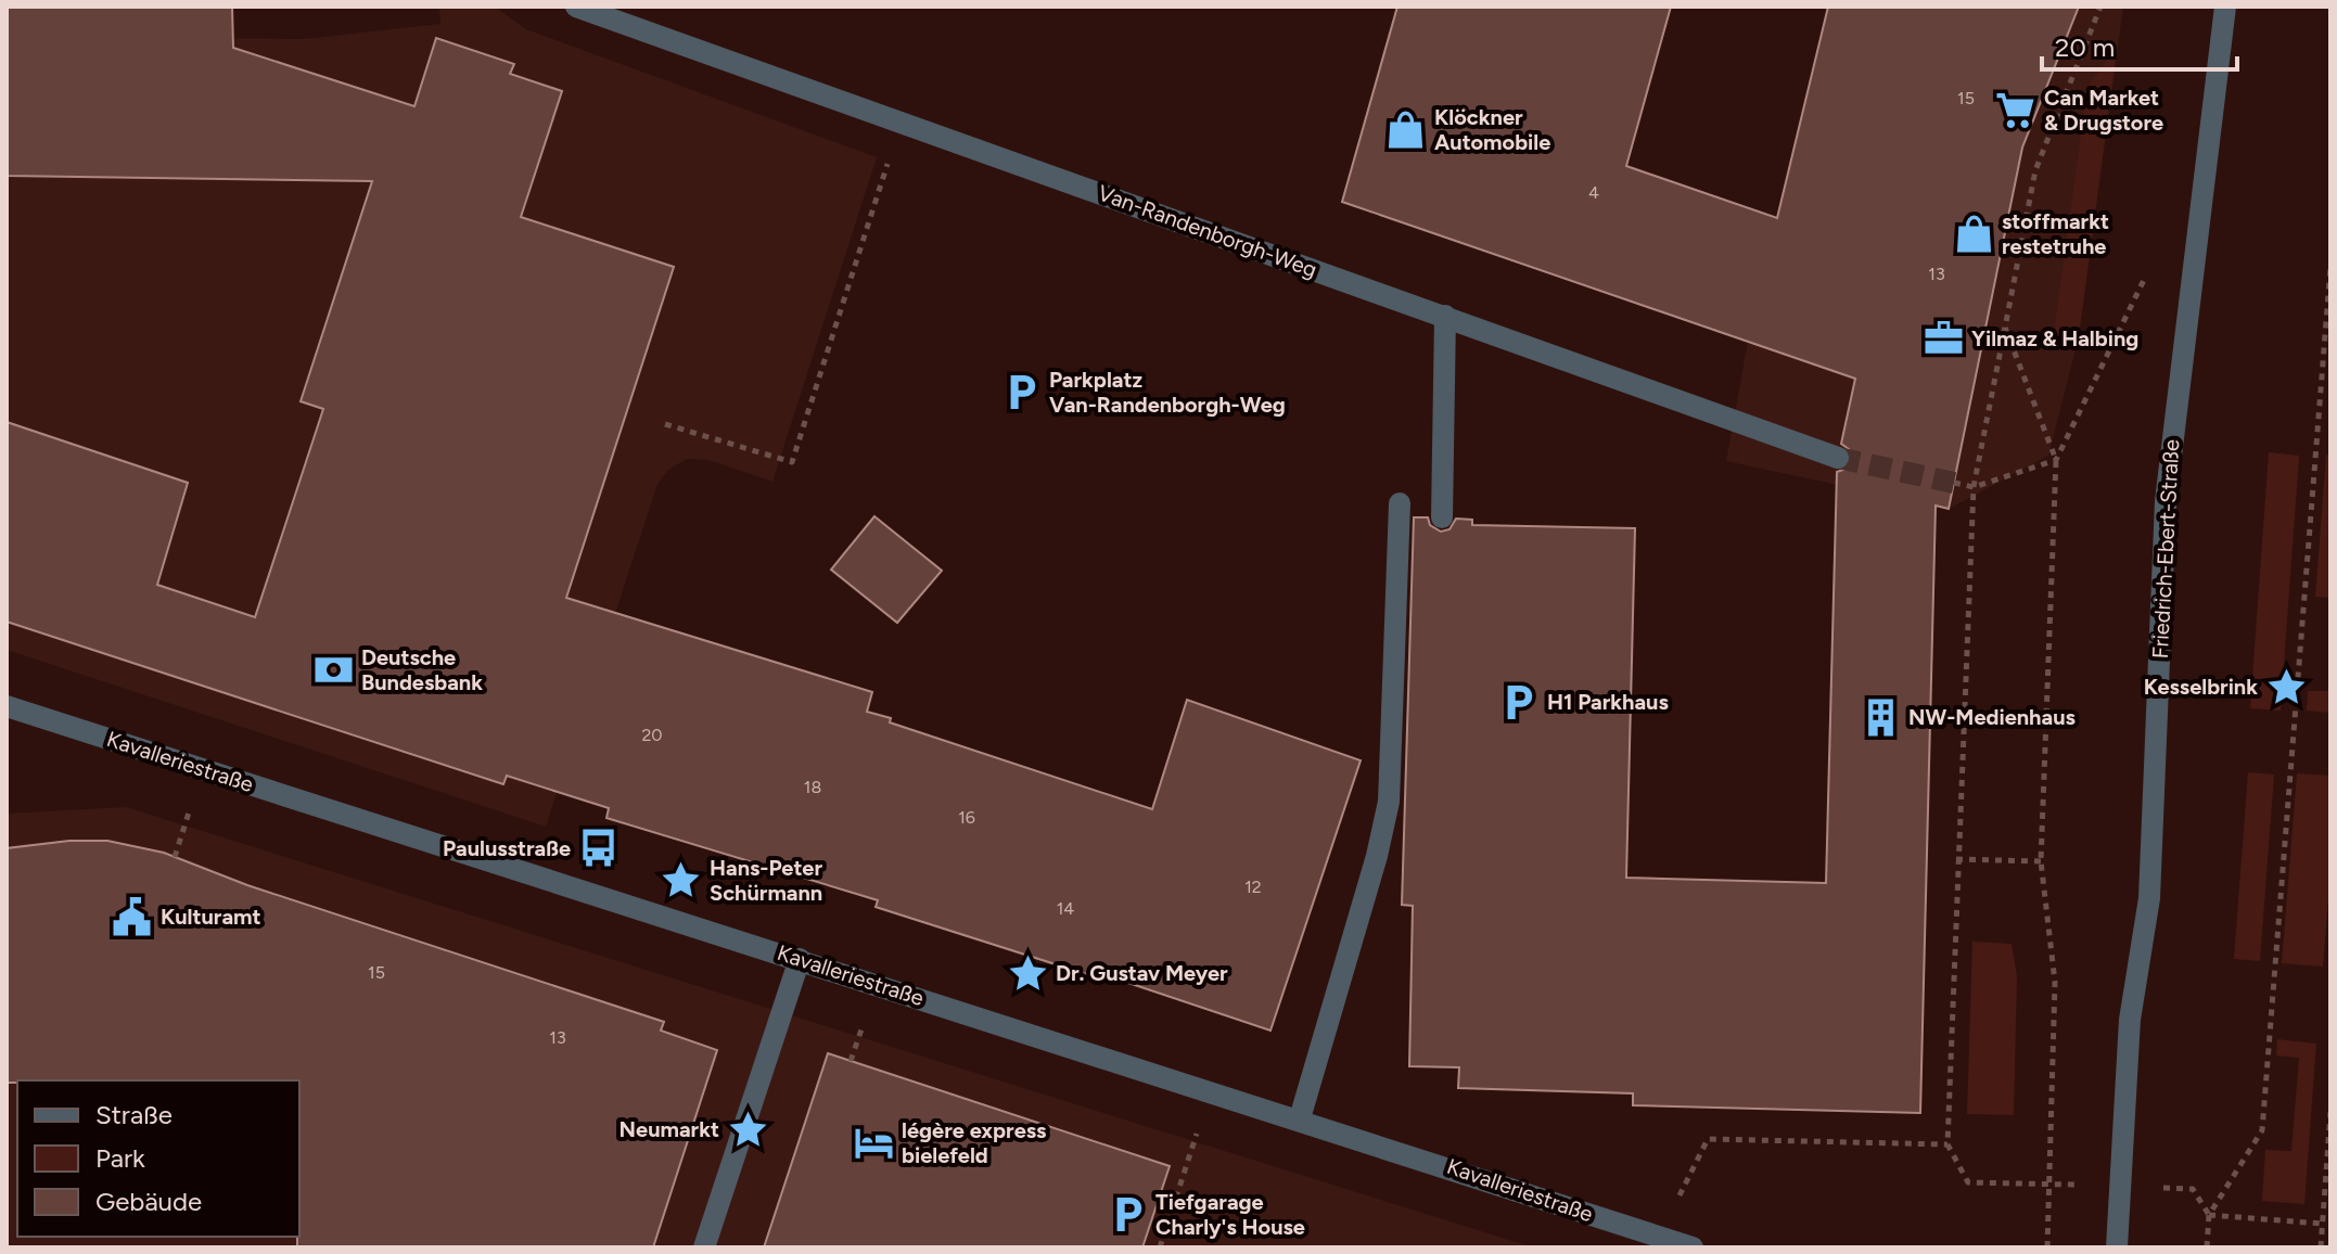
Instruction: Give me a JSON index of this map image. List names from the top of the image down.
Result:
{
  "streets": {
    "street": ["Van-Randenborgh-Weg", "Friedrich-Ebert-Straße", "Kavalleriestraße"]
  },
  "places": {
    "supermarket": ["Can Market & Drugstore"],
    "shop": ["Klöckner Automobile", "stoffmarkt restetruhe"],
    "office": ["Yilmaz & Halbing"],
    "parking": ["Parkplatz Van-Randenborgh-Weg", "H1 Parkhaus", "Tiefgarage Charly's House"],
    "bank": ["Deutsche Bundesbank"],
    "place": [
      "Kesselbrink",
      "Hans-Peter Schürmann",
      "Dr. Gustav Meyer",
      "Neumarkt"
    ],
    "building": ["NW-Medienhaus"],
    "bus stop": ["Paulusstraße"],
    "public building": ["Kulturamt"],
    "hotel": ["légère express bielefeld"]
  },
  "house_numbers": [
    "15",
    "4",
    "13",
    "20",
    "18",
    "16",
    "12",
    "14",
    "15",
    "13"
  ],
  "legend": ["Straße", "Park", "Gebäude"],
  "scale_bar": "20 m"
}
